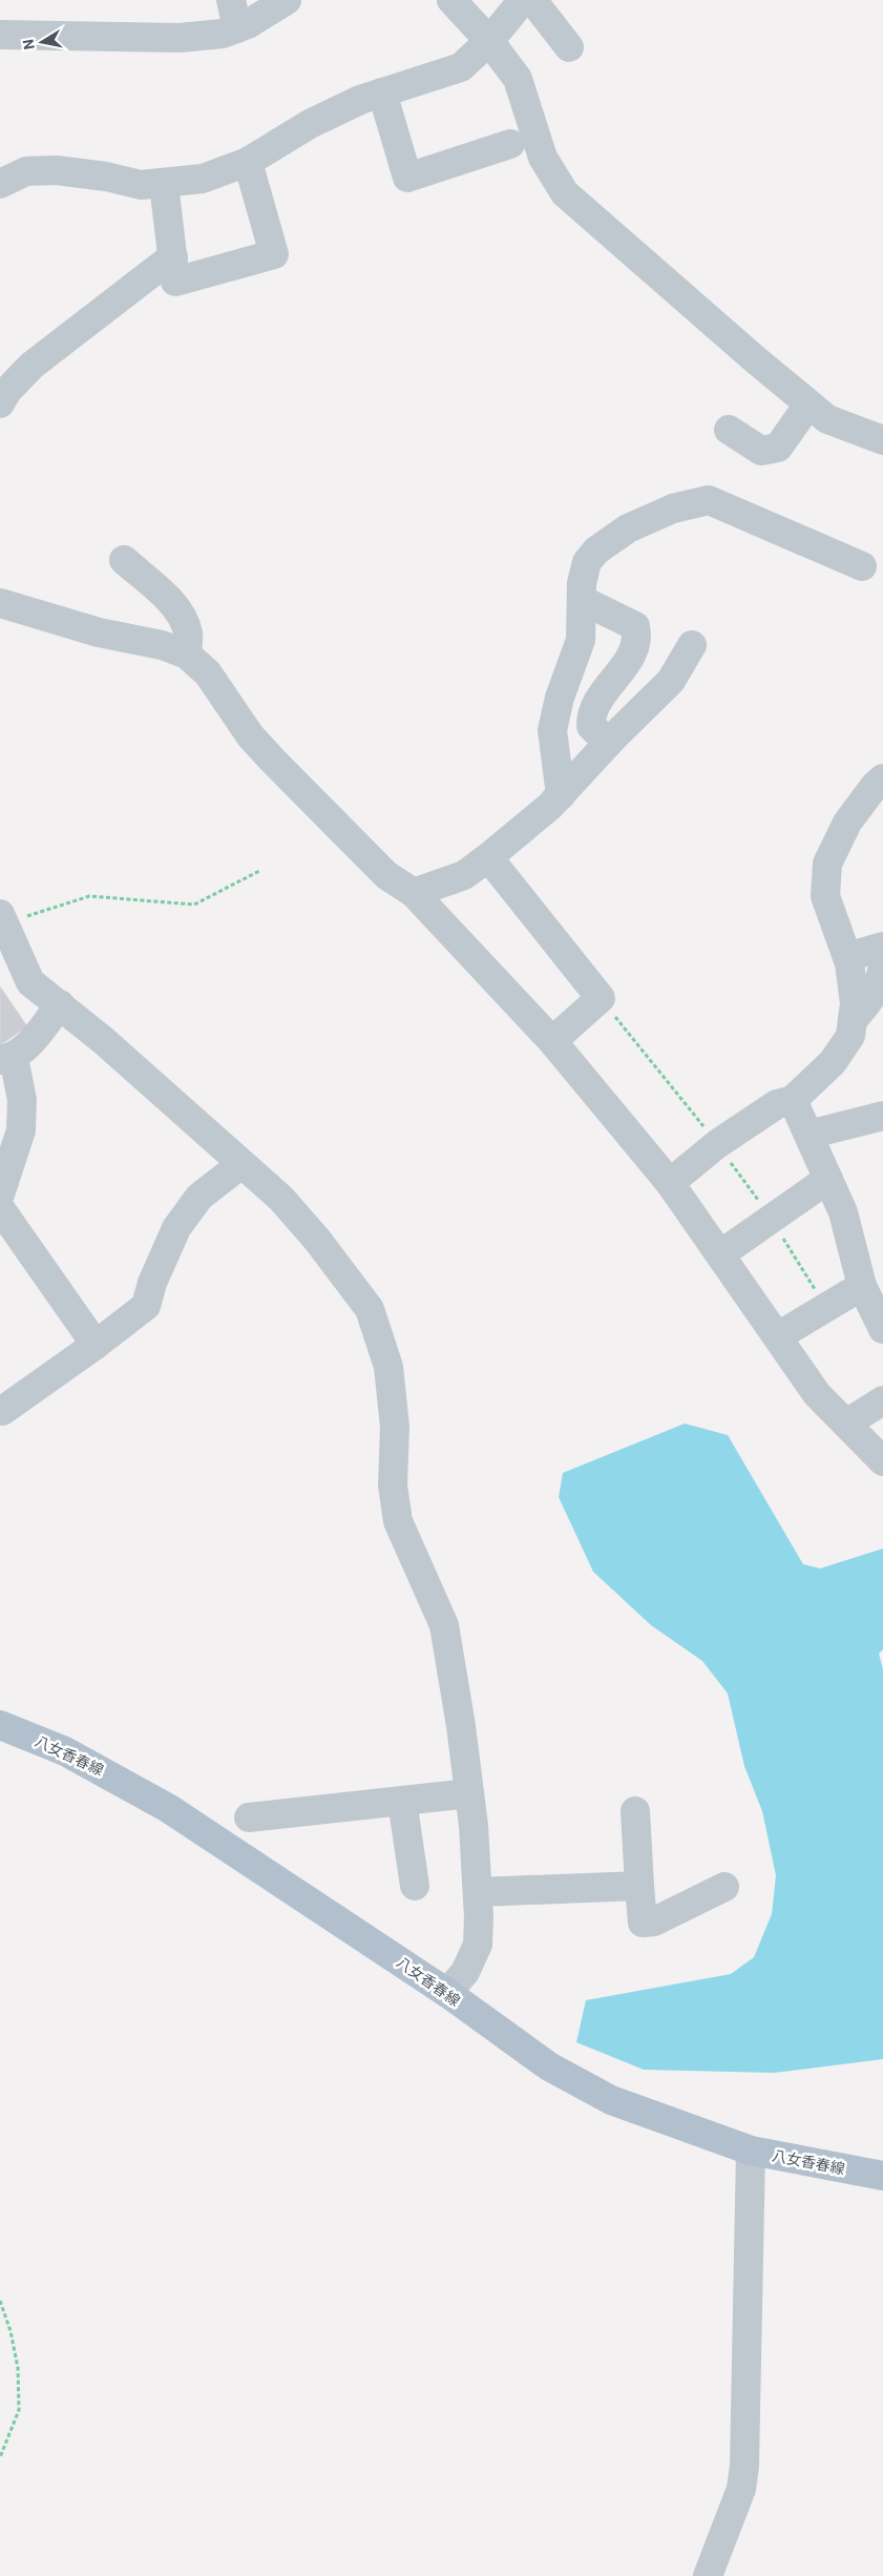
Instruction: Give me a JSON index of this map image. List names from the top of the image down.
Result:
{
  "streets": {
    "main road": ["八女香春線"]
  },
  "north": "left"
}
